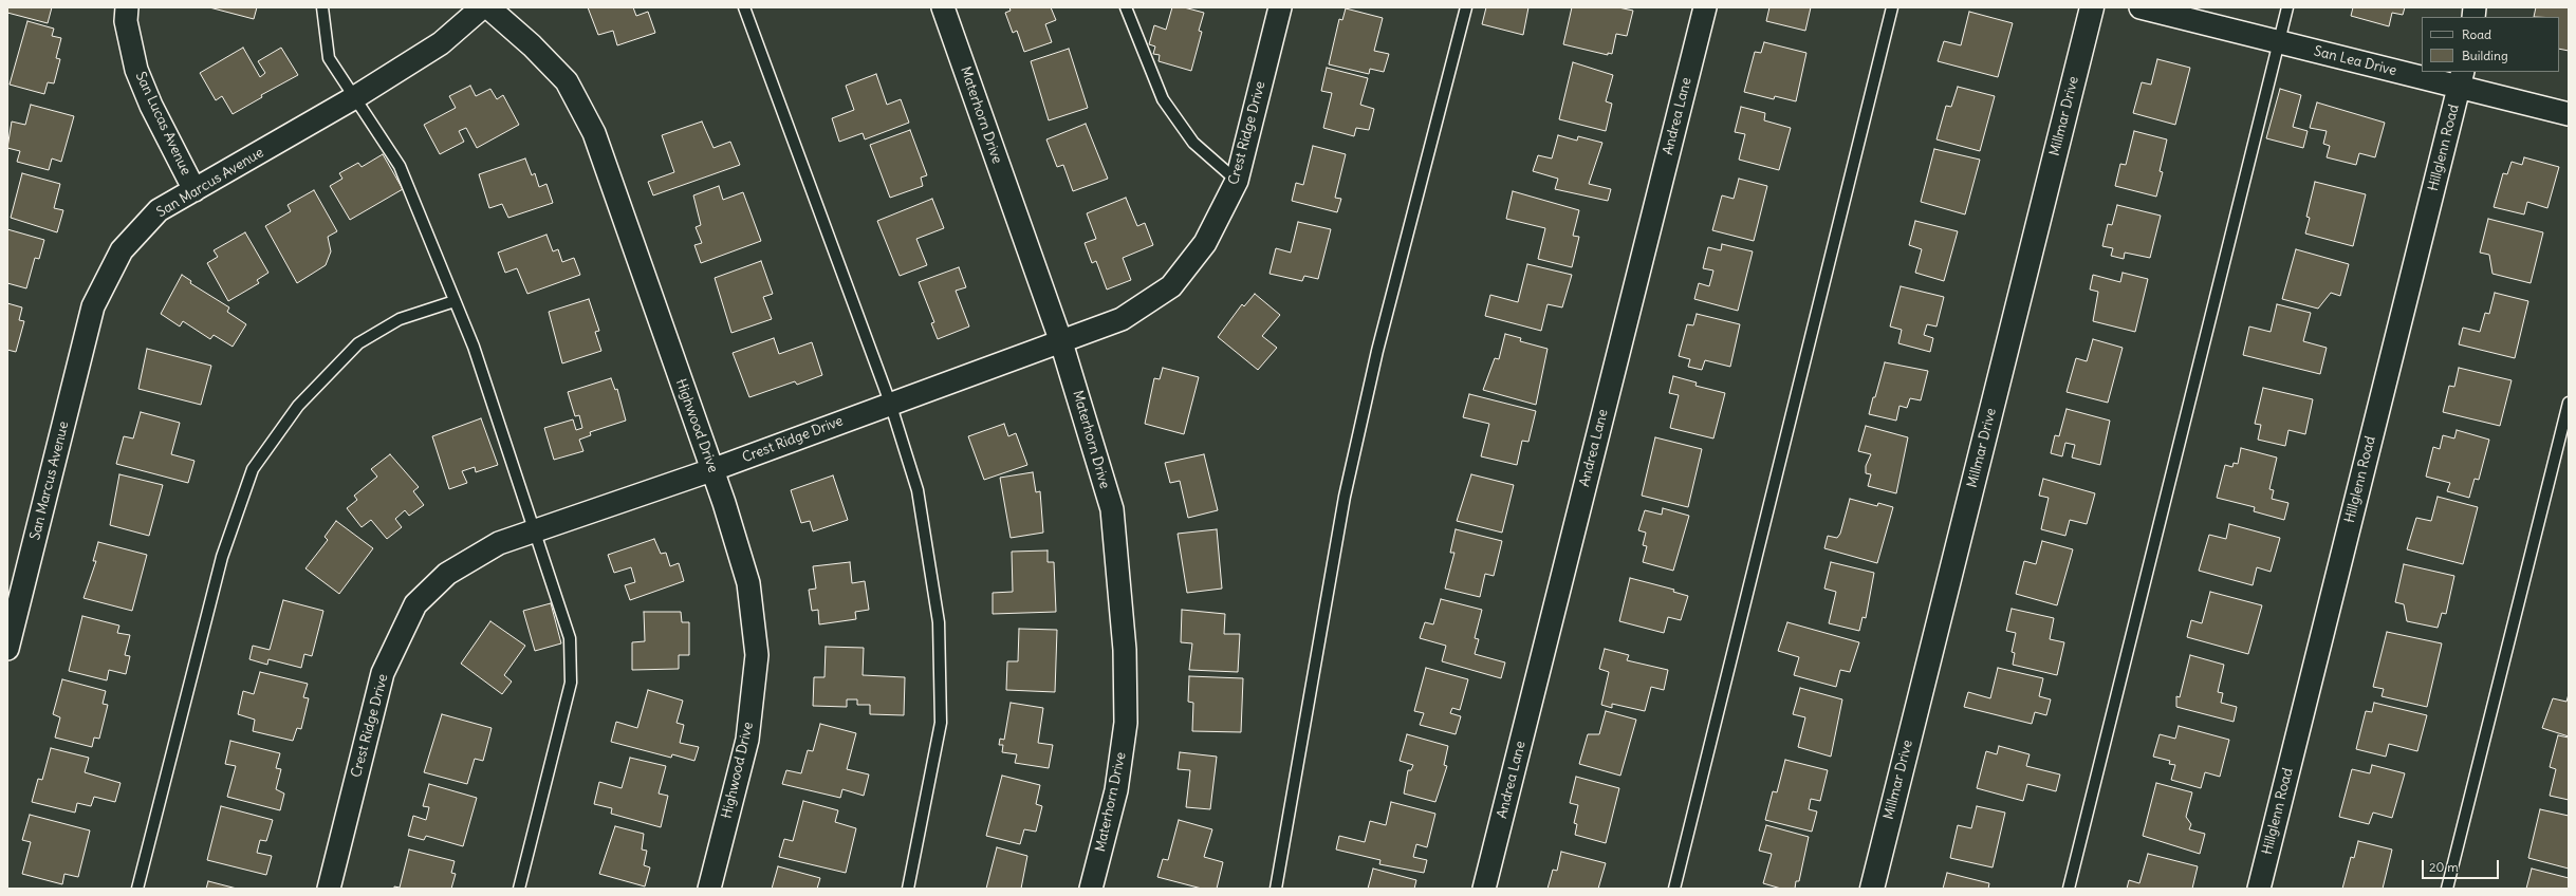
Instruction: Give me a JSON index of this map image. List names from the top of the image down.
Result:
{
  "streets": {
    "street": [
      "San Lea Drive",
      "Materhorn Drive",
      "Andrea Lane",
      "Millmar Drive",
      "San Lucas Avenue",
      "Crest Ridge Drive",
      "Hillglenn Road",
      "San Marcus Avenue",
      "Highwood Drive"
    ]
  },
  "crossings": [
    ["San Lea Drive", "Hillglenn Road"],
    ["Materhorn Drive", "Crest Ridge Drive"],
    ["San Lucas Avenue", "San Marcus Avenue"],
    ["Crest Ridge Drive", "Highwood Drive"]
  ],
  "legend": ["Road", "Building"],
  "scale_bar": "20 m"
}
